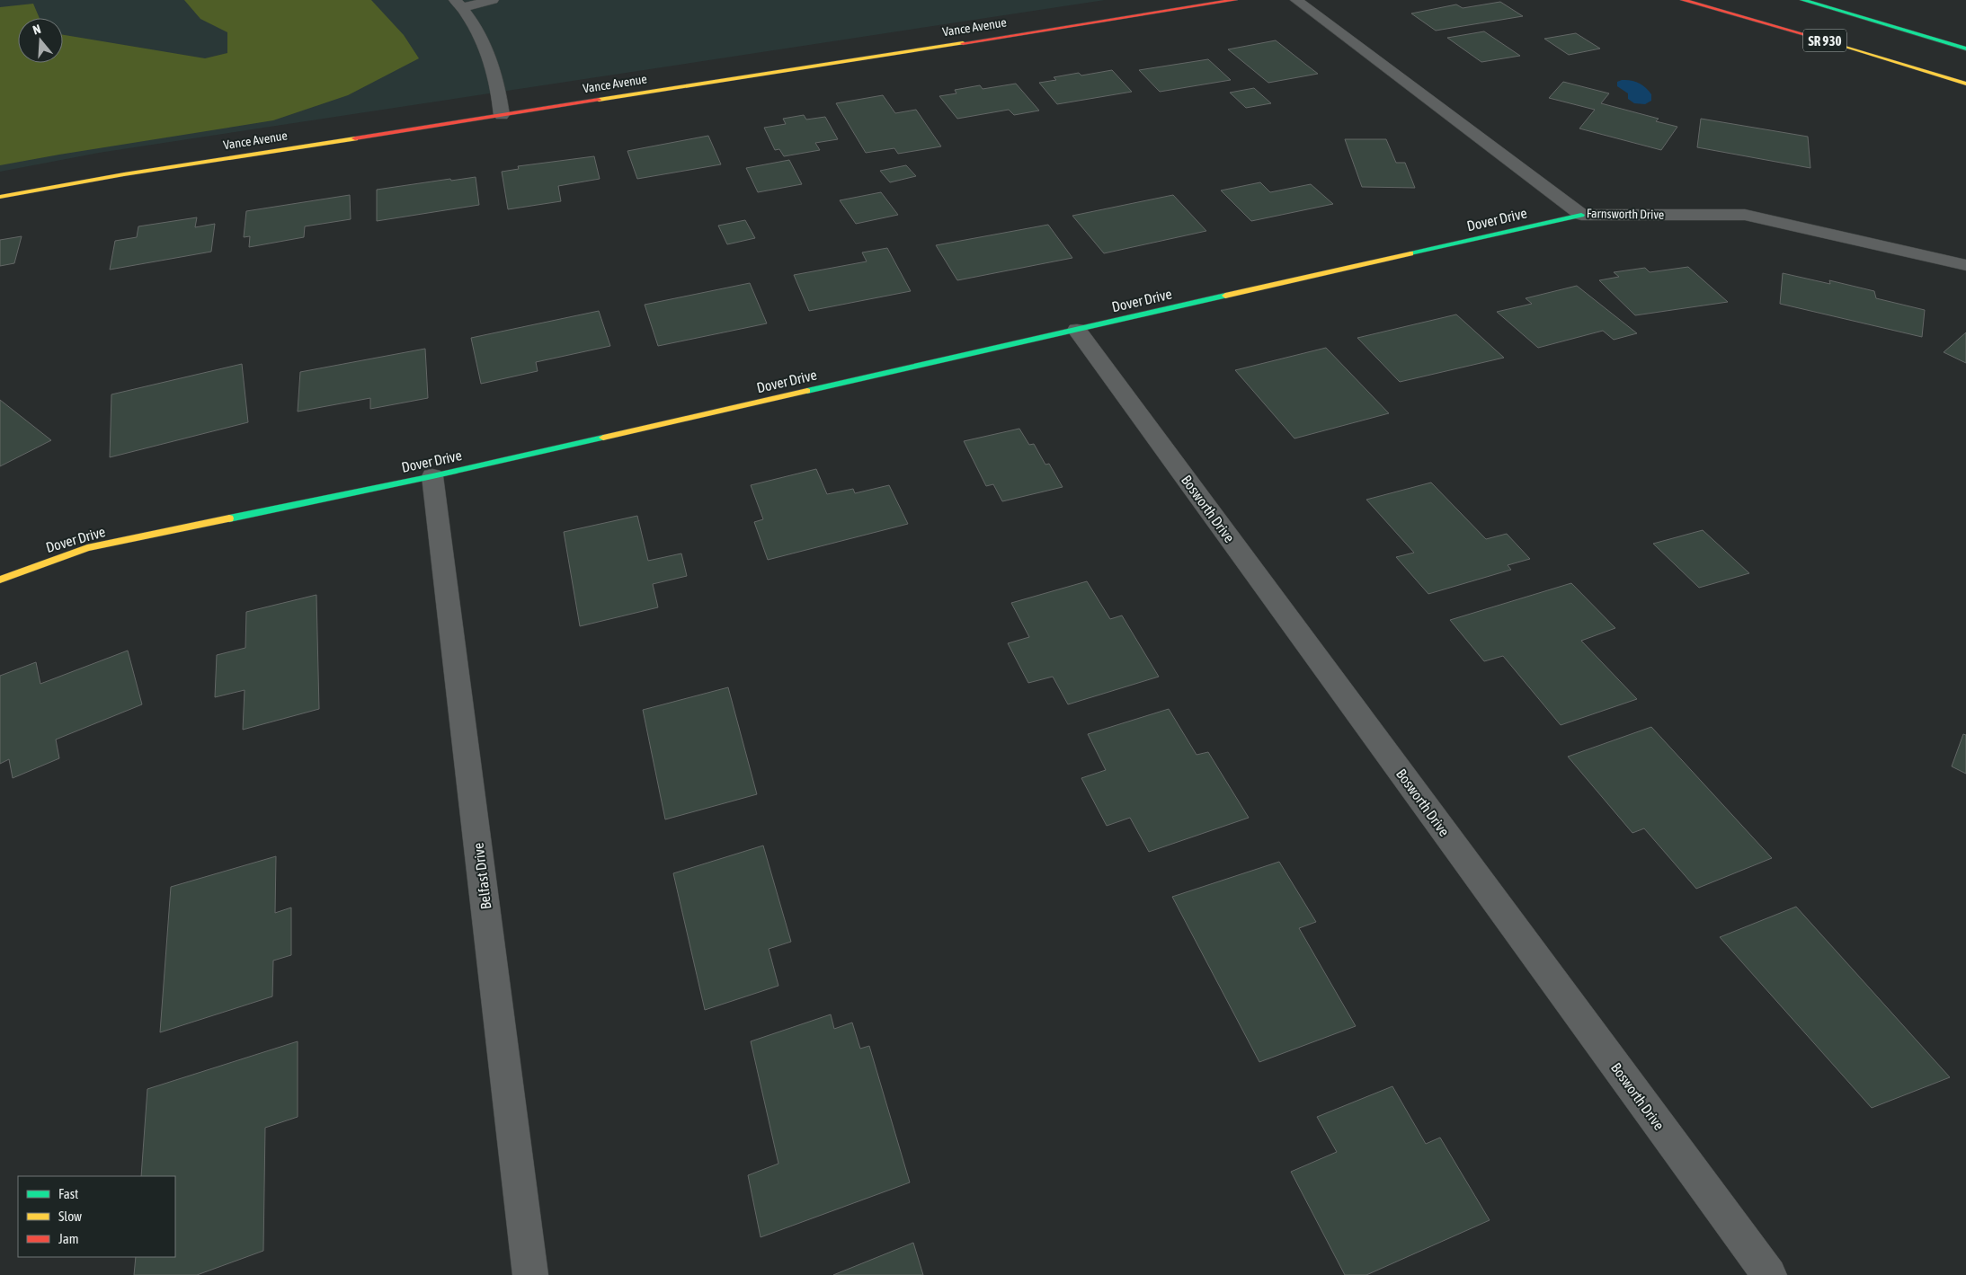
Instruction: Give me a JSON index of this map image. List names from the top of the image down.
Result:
{
  "streets": {
    "main road": ["Vance Avenue", "SR 930", "Dover Drive"],
    "street": ["Farnsworth Drive", "Bosworth Drive", "Belfast Drive"]
  },
  "crossings": [
    ["Farnsworth Drive", "Dover Drive"],
    ["Dover Drive", "Bosworth Drive"],
    ["Dover Drive", "Belfast Drive"]
  ],
  "legend": ["Fast", "Slow", "Jam"],
  "north": "top"
}
